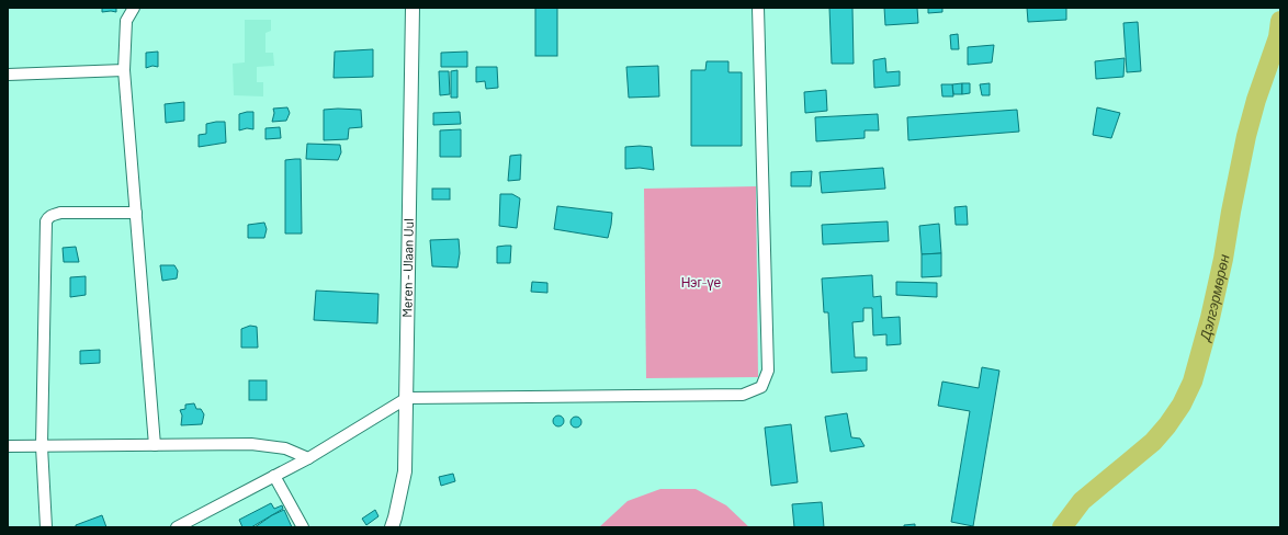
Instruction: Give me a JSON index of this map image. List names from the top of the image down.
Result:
{
  "streets": {
    "street": ["Meren - Ulaan Uul"]
  },
  "water": ["Дэлгэрмөрөн"],
  "parks": ["Нэг-үе"]
}
